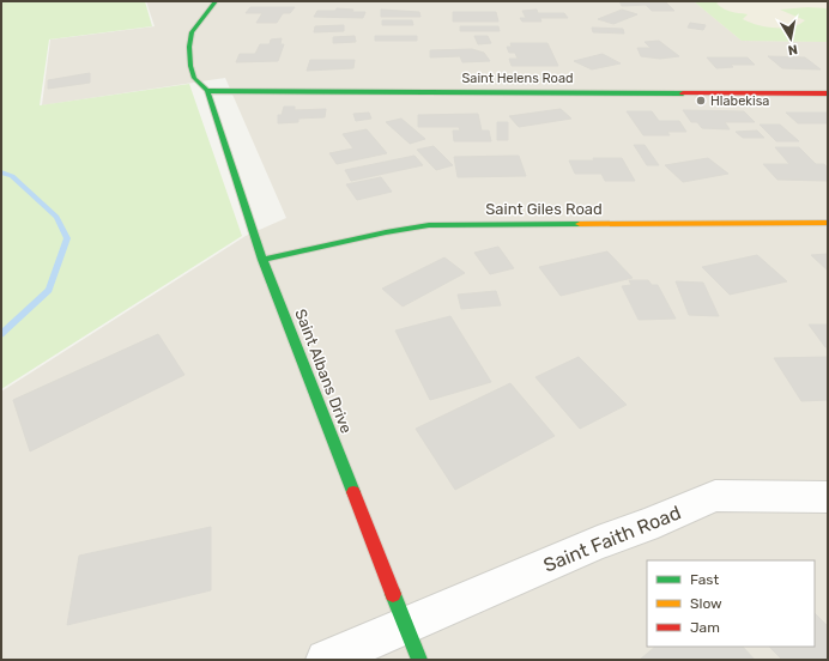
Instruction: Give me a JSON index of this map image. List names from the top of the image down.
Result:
{
  "streets": {
    "street": [
      "Saint Helens Road",
      "Saint Giles Road",
      "Saint Albans Drive",
      "Saint Faith Road"
    ]
  },
  "crossings": [
    ["Saint Helens Road", "Saint Albans Drive"],
    ["Saint Giles Road", "Saint Albans Drive"],
    ["Saint Albans Drive", "Saint Faith Road"]
  ],
  "places": ["Hlabekisa"],
  "legend": ["Fast", "Slow", "Jam"],
  "north": "bottom"
}
